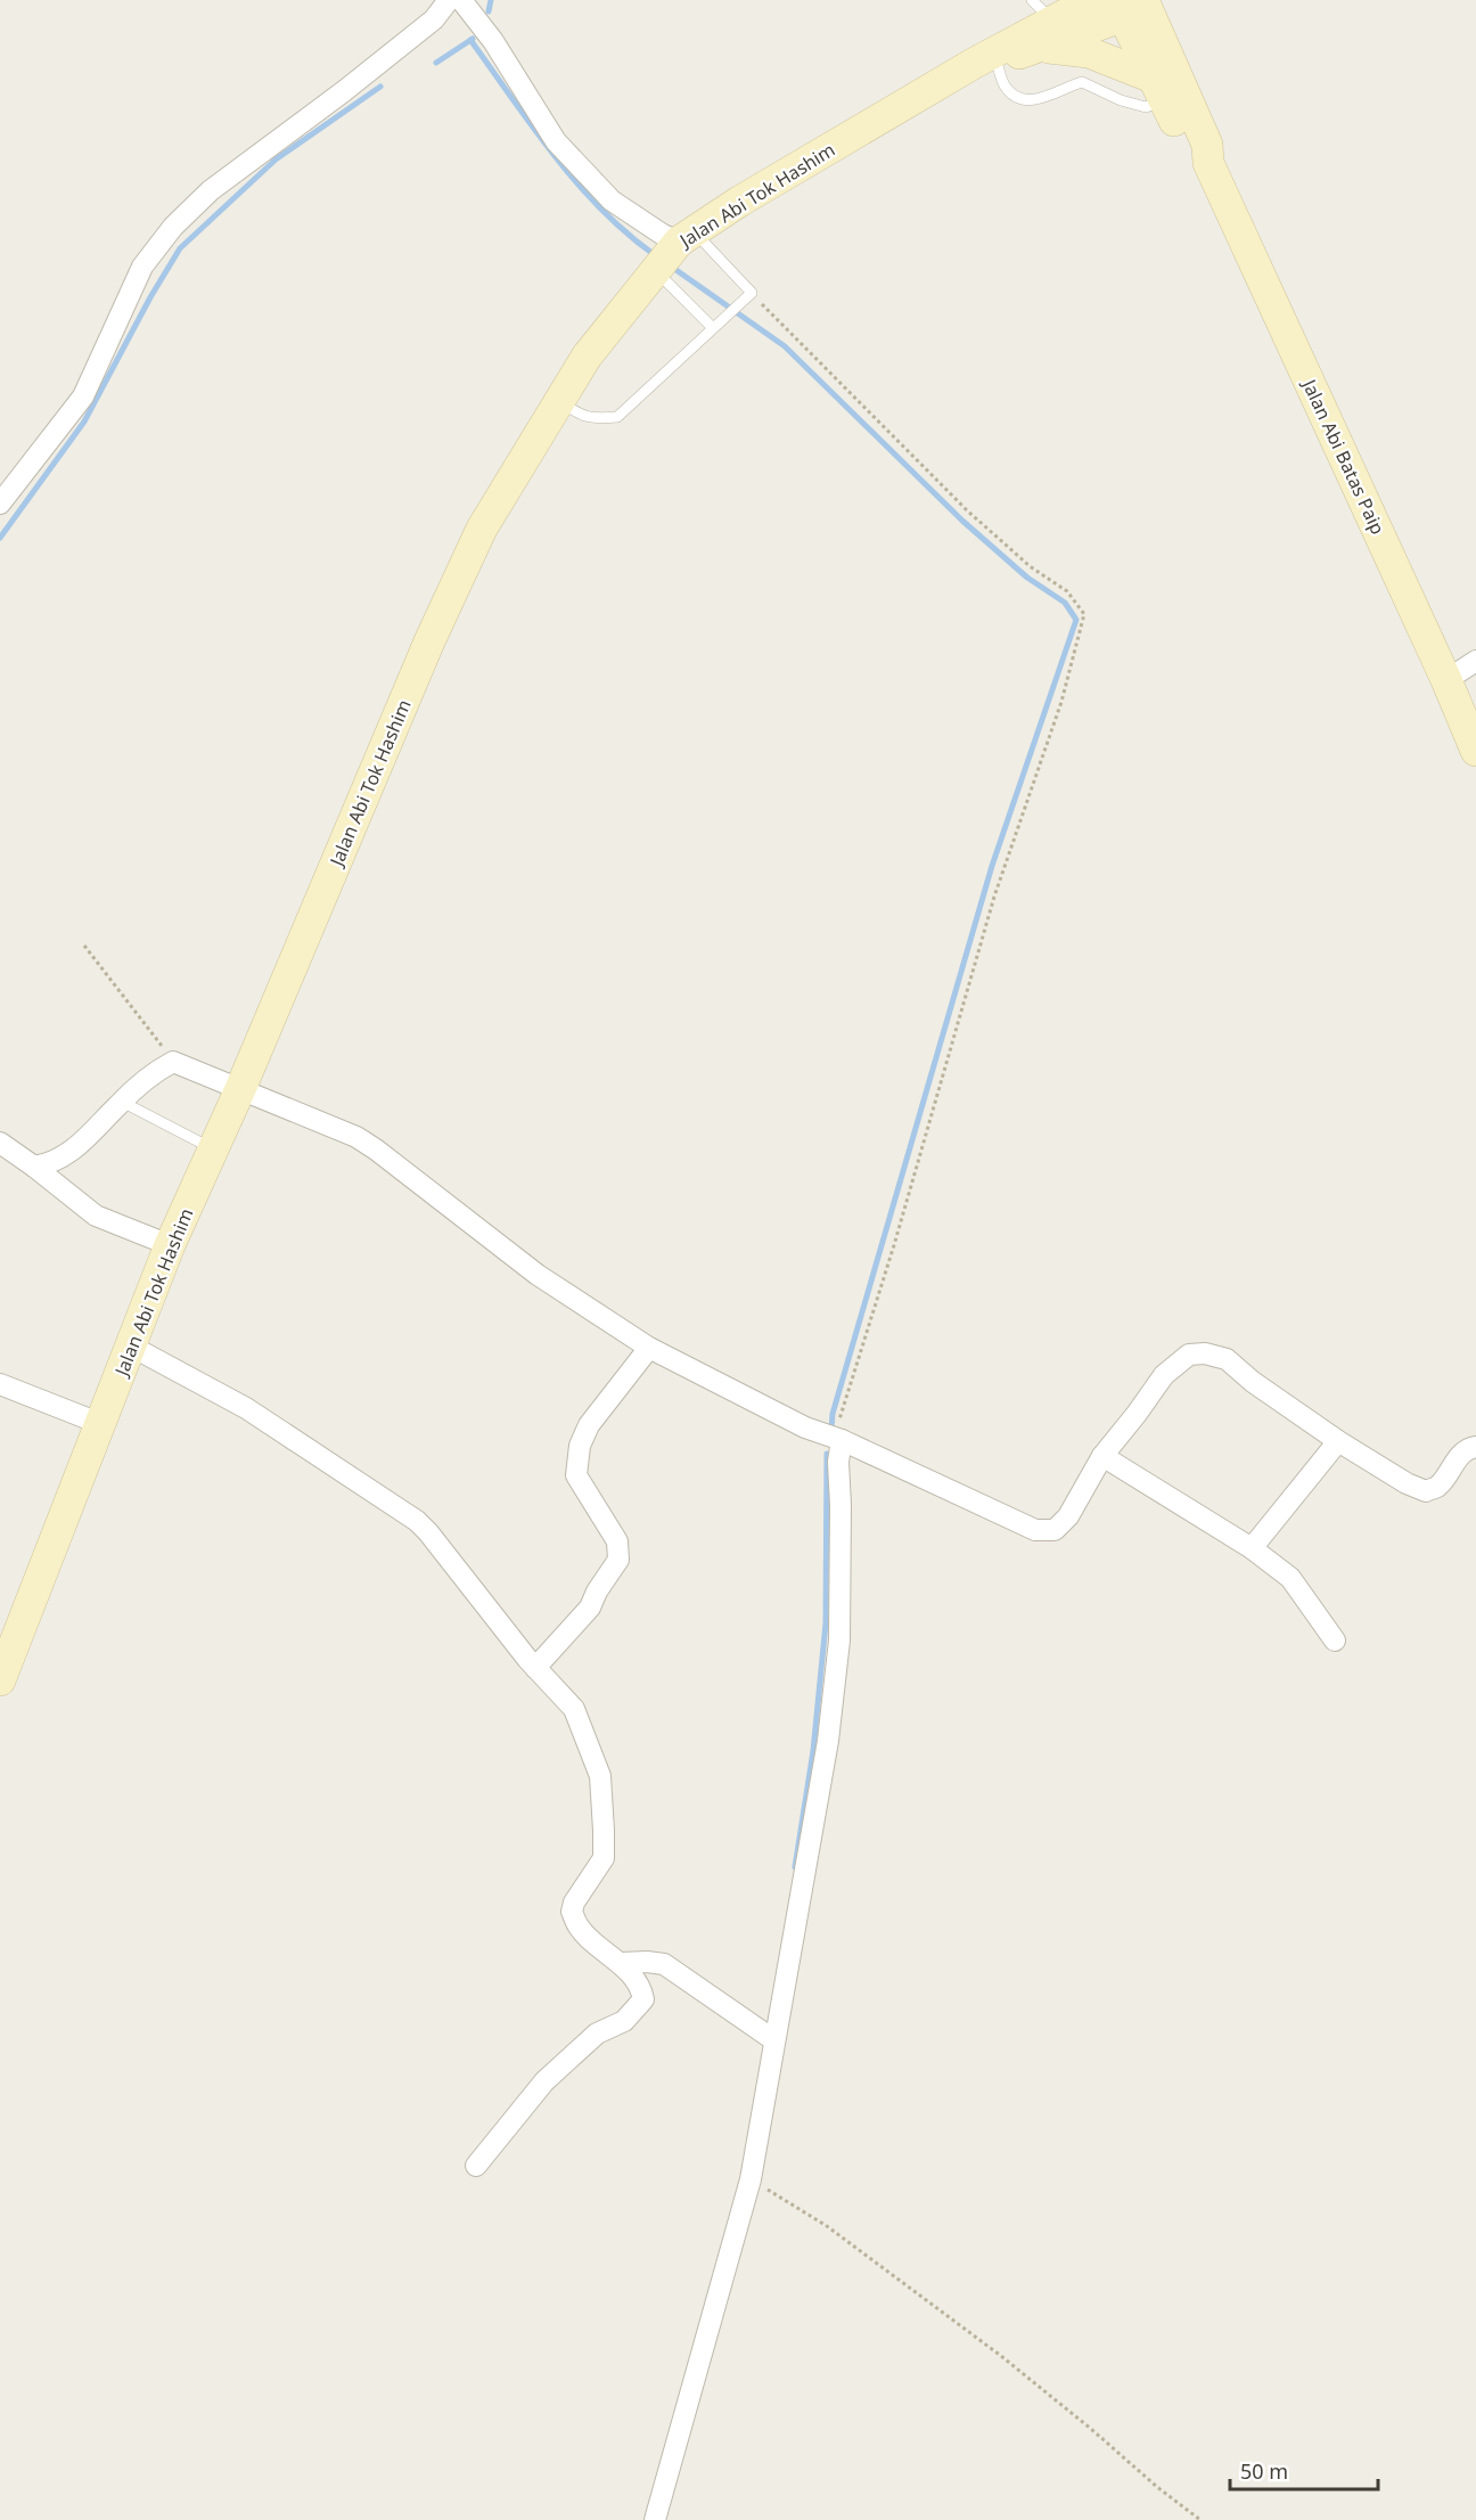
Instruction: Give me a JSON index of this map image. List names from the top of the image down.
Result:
{
  "streets": {
    "main road": ["Jalan Abi Tok Hashim", "Jalan Abi Batas Paip"]
  },
  "crossings": [
    ["Jalan Abi Tok Hashim", "Jalan Abi Batas Paip"]
  ],
  "scale_bar": "50 m"
}
